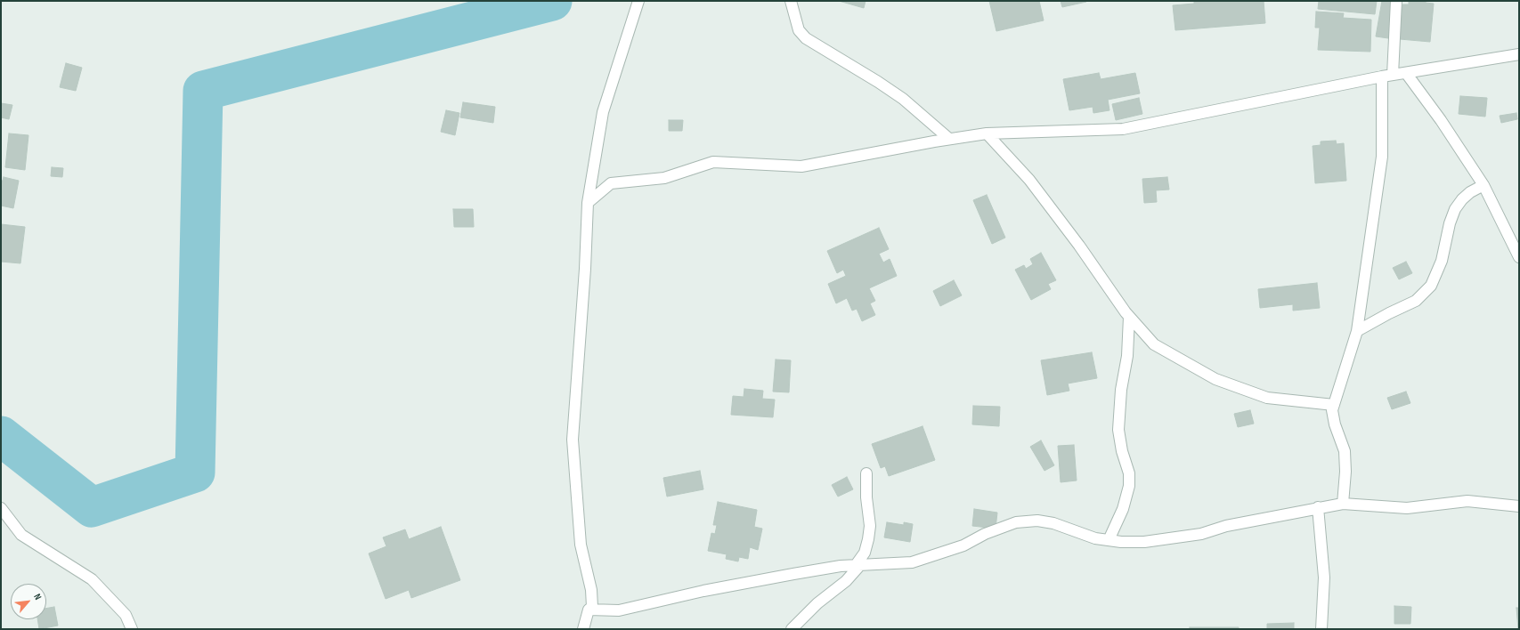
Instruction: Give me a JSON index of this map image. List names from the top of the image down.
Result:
{
  "north": "top right"
}
